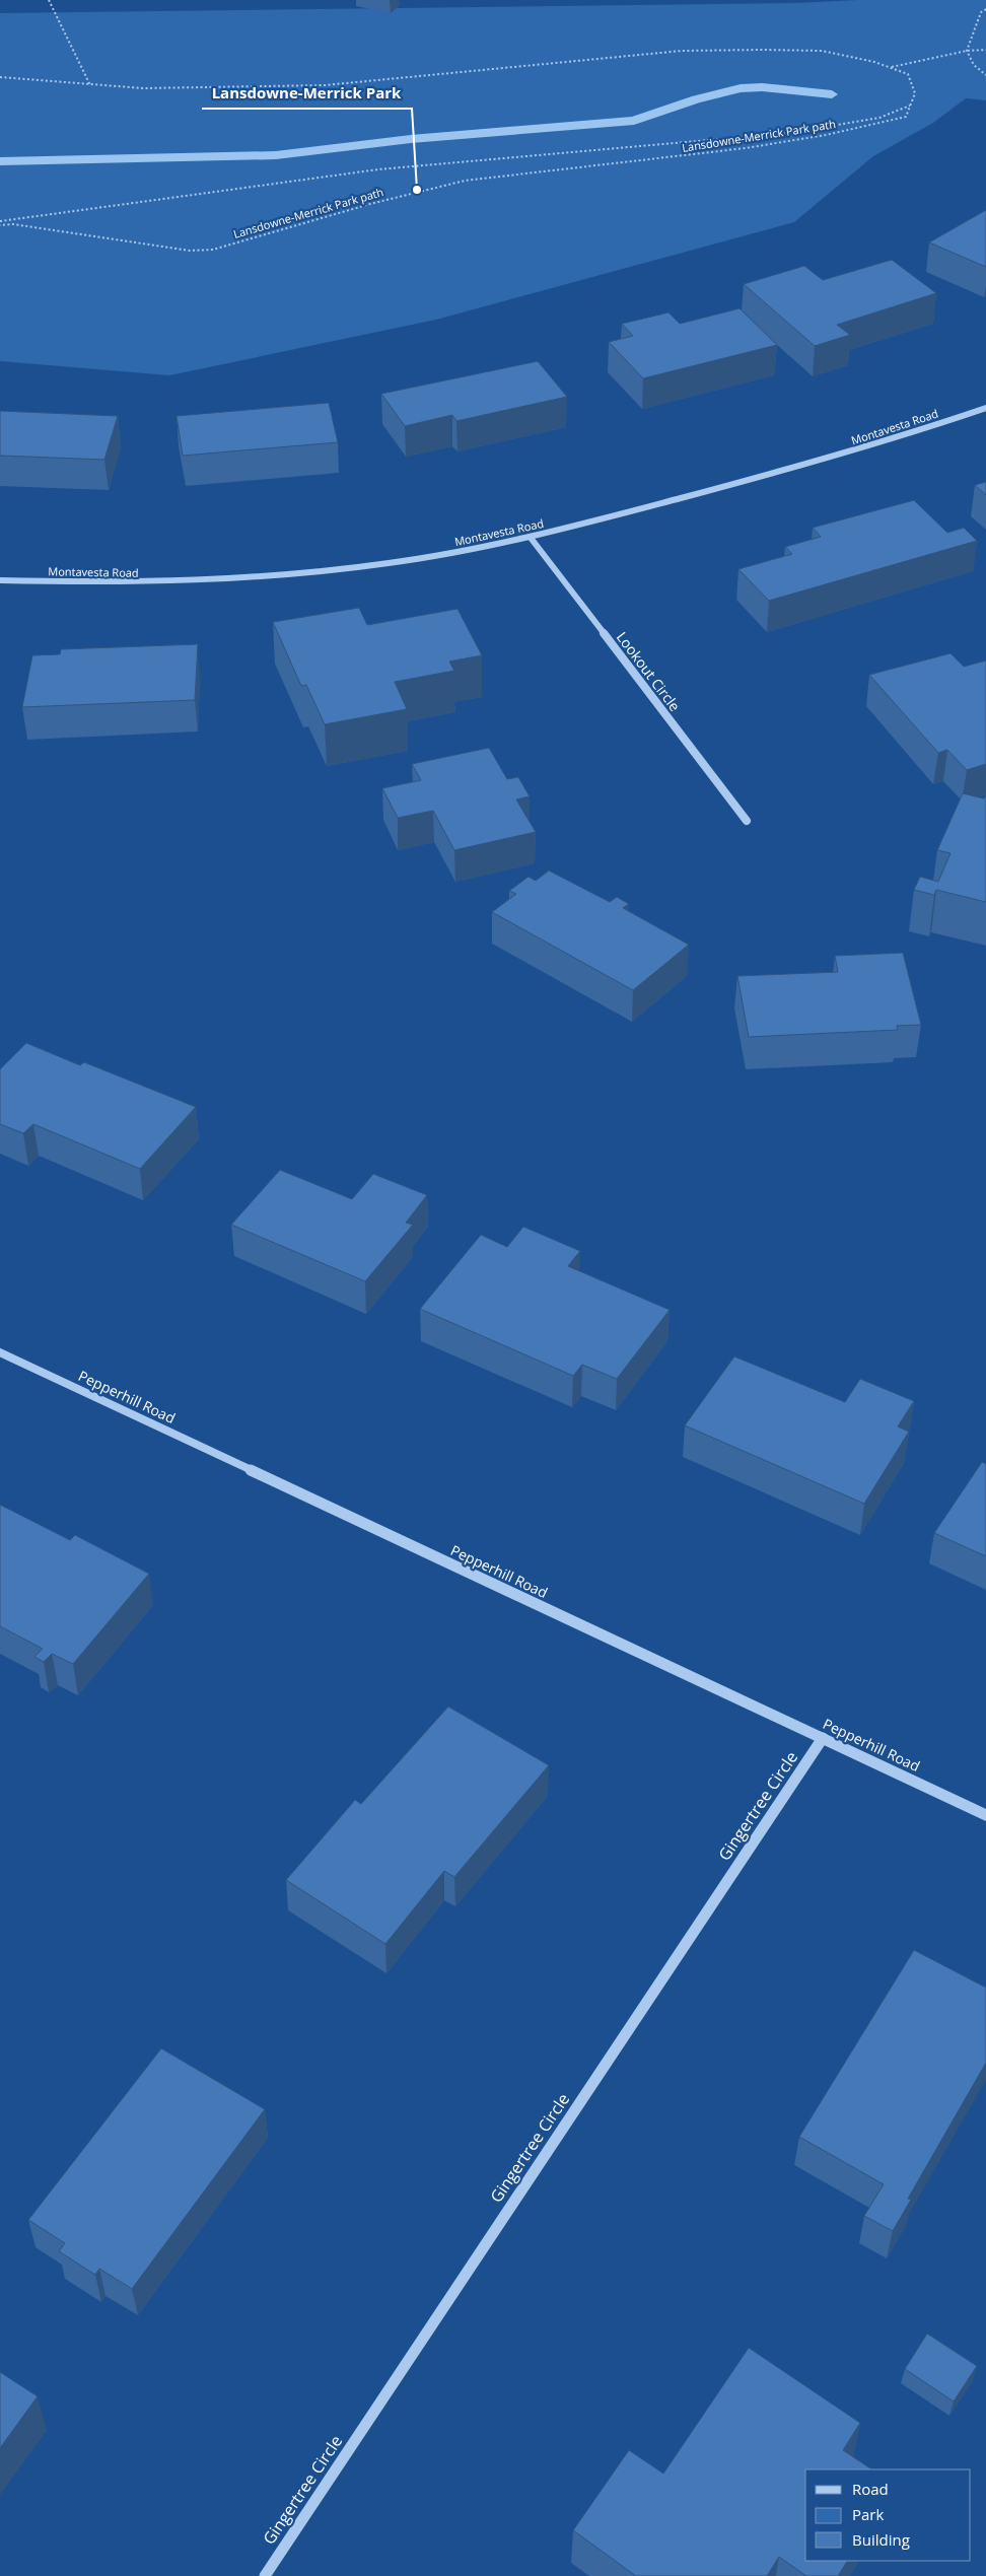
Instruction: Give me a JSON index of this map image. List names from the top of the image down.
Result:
{
  "streets": {
    "street": [
      "Montavesta Road",
      "Lookout Circle",
      "Pepperhill Road",
      "Gingertree Circle"
    ],
    "path": ["Lansdowne-Merrick Park path"]
  },
  "crossings": [
    ["Montavesta Road", "Lookout Circle"],
    ["Pepperhill Road", "Gingertree Circle"]
  ],
  "places": ["Lansdowne-Merrick Park"],
  "legend": ["Road", "Park", "Building"]
}
